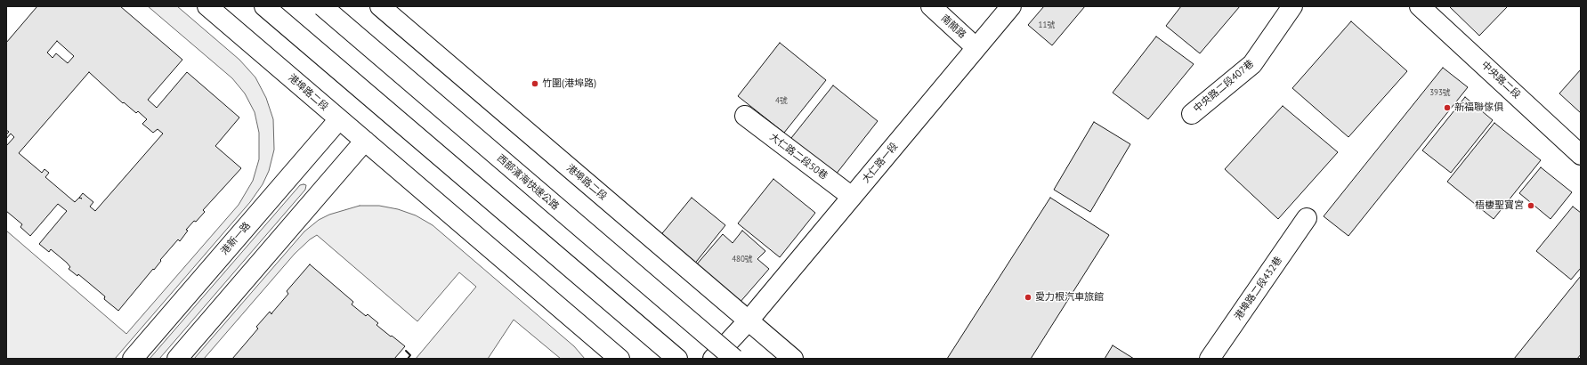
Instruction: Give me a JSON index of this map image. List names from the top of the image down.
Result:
{
  "streets": {
    "main road": [
      "南簡路",
      "中央路二段",
      "中央路二段407巷",
      "港埠路二段",
      "大仁路二段50巷",
      "大仁路一段",
      "西部濱海快速公路",
      "港新一路",
      "港埠路二段432巷"
    ]
  },
  "crossings": [
    ["南簡路", "大仁路一段"],
    ["港埠路二段", "大仁路一段"],
    ["港埠路二段", "港新一路"],
    ["大仁路二段50巷", "大仁路一段"]
  ],
  "places": [
    "竹圍(港埠路)",
    "新福聯傢俱",
    "梧棲聖寶宮",
    "愛力根汽車旅館"
  ],
  "house_numbers": [
    "11號",
    "393號",
    "4號",
    "480號"
  ]
}
